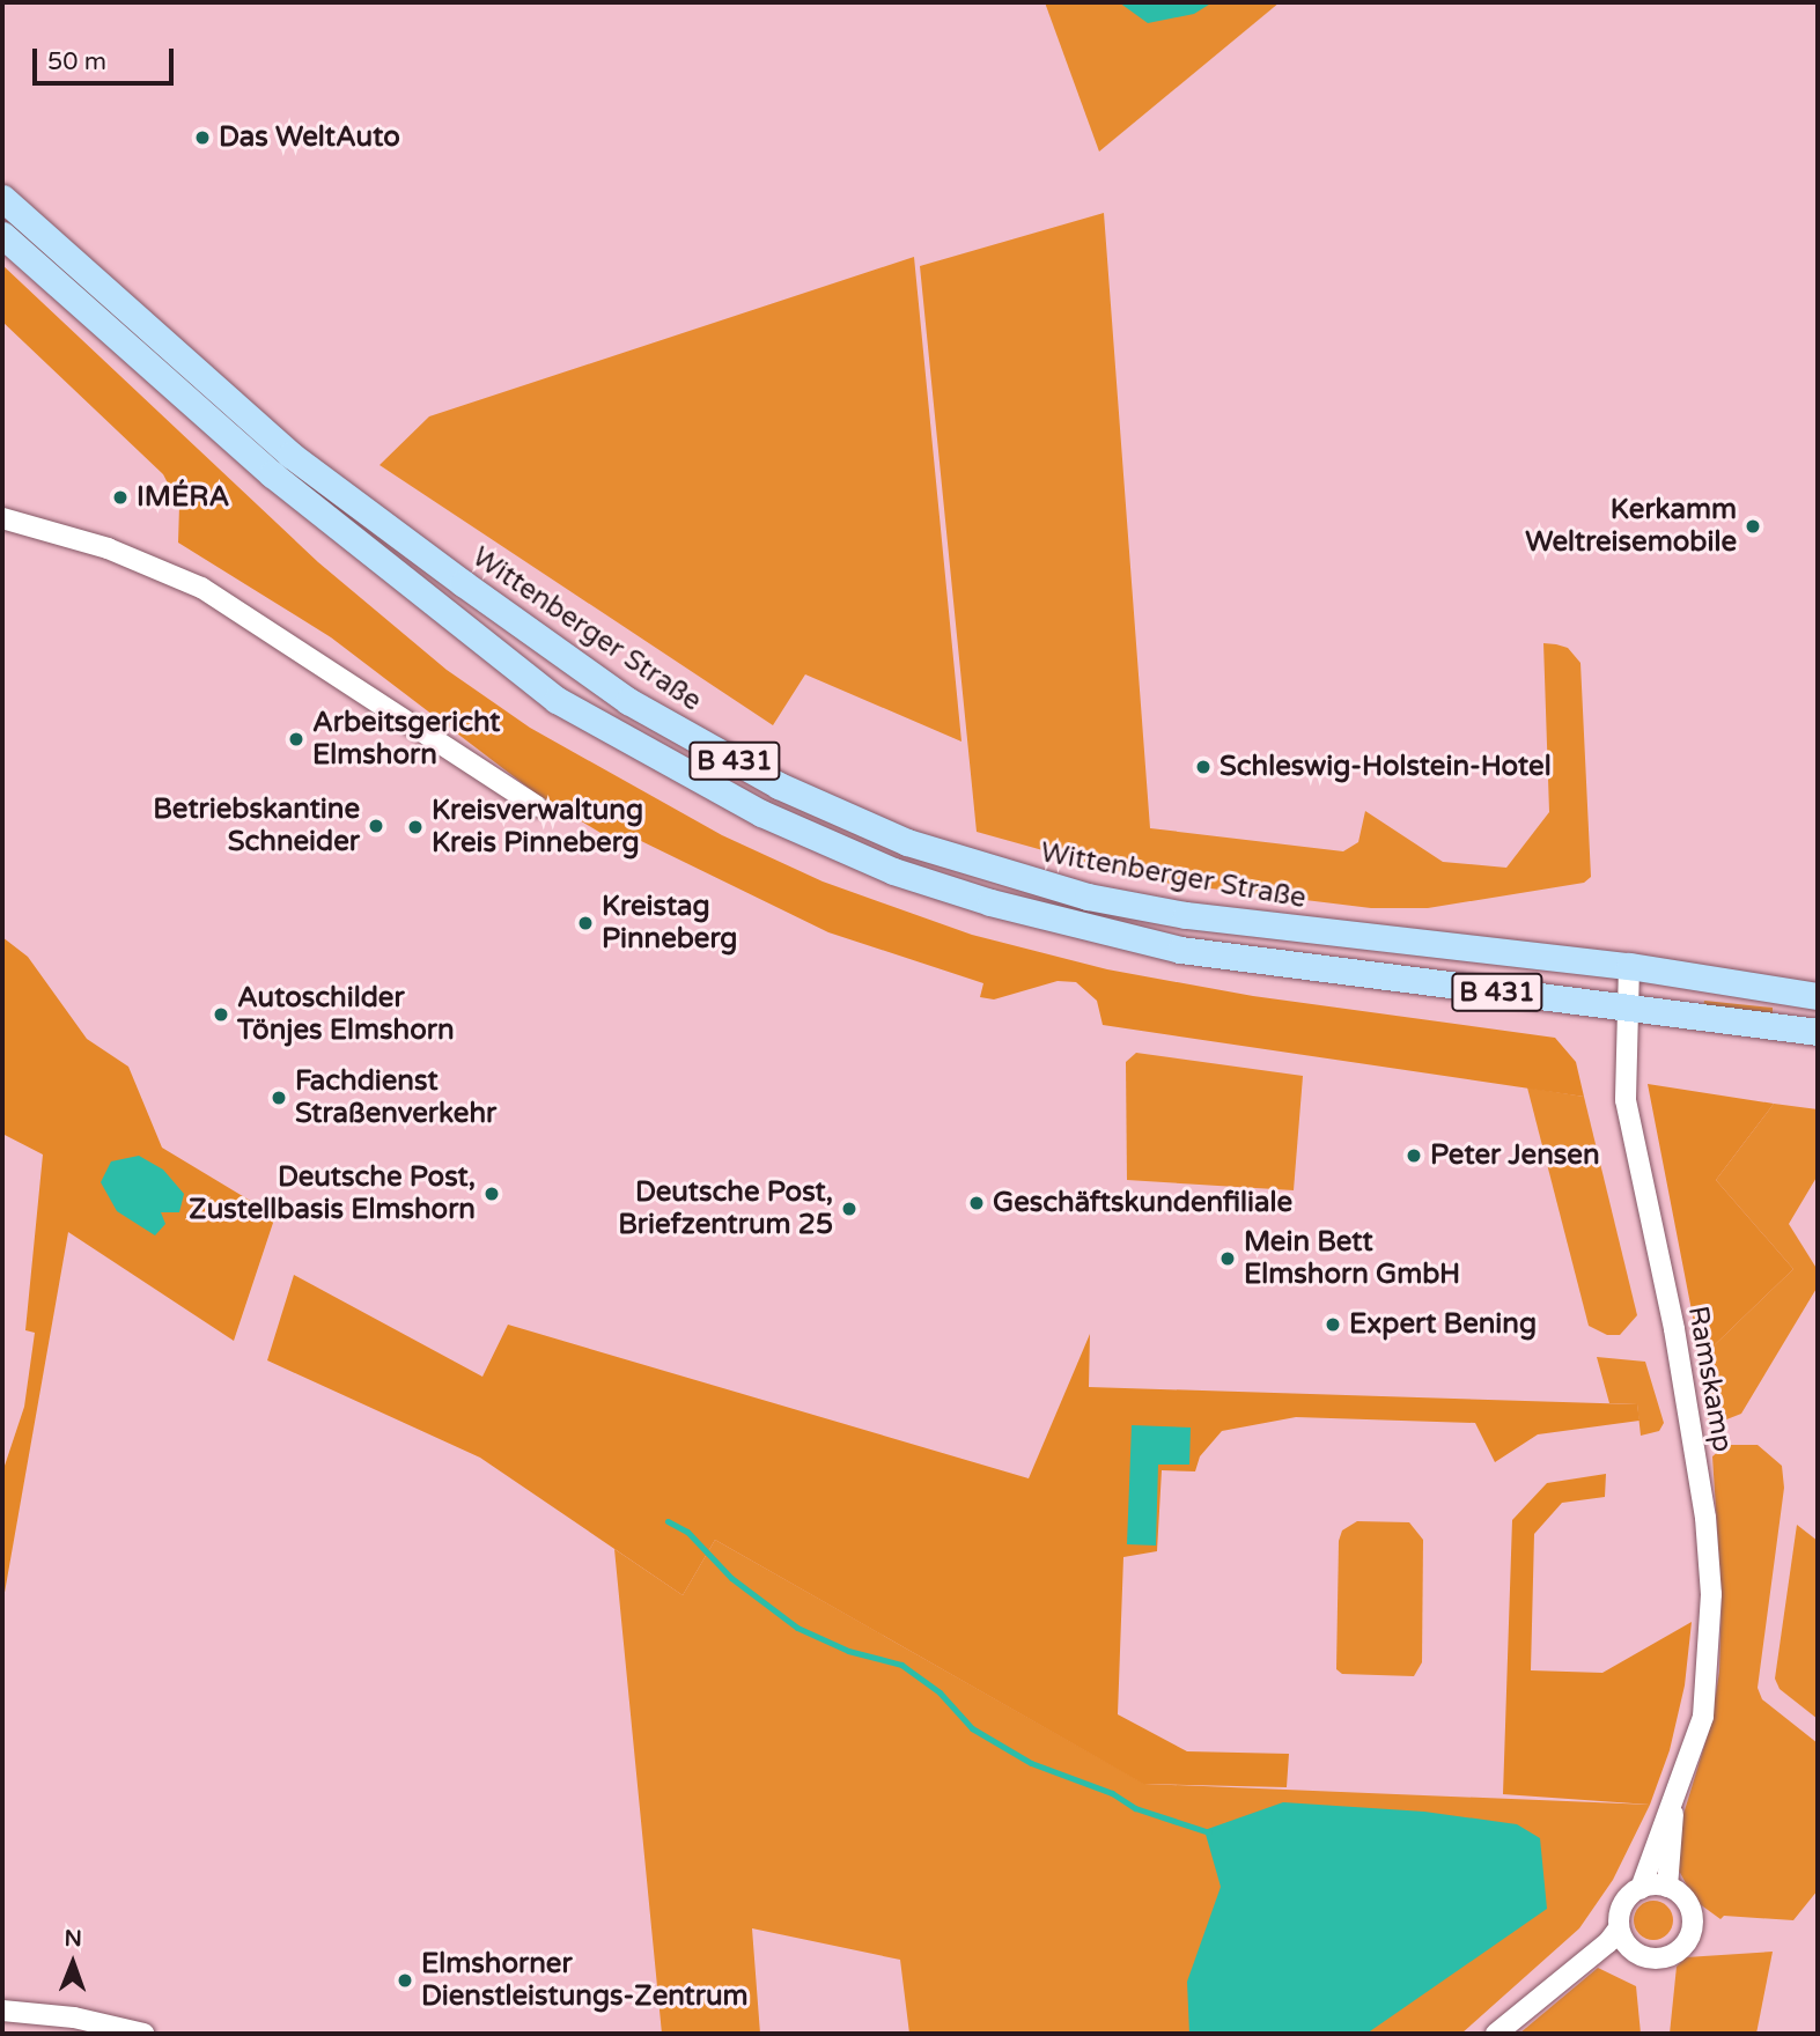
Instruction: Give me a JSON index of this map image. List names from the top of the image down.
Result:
{
  "streets": {
    "main road": ["Wittenberger Straße", "B 431"],
    "street": ["Ramskamp"]
  },
  "crossings": [
    ["Wittenberger Straße", "Ramskamp"],
    ["B 431", "Ramskamp"]
  ],
  "places": [
    "Das WeltAuto",
    "IMÉRA",
    "Kerkamm Weltreisemobile",
    "Arbeitsgericht Elmshorn",
    "Schleswig-Holstein-Hotel",
    "Betriebskantine Schneider",
    "Kreisverwaltung Kreis Pinneberg",
    "Kreistag Pinneberg",
    "Autoschilder Tönjes Elmshorn",
    "Fachdienst Straßenverkehr",
    "Peter Jensen",
    "Deutsche Post, Zustellbasis Elmshorn",
    "Geschäftskundenfiliale",
    "Deutsche Post, Briefzentrum 25",
    "Mein Bett Elmshorn GmbH",
    "Expert Bening",
    "Elmshorner Dienstleistungs-Zentrum"
  ],
  "scale_bar": "50 m",
  "north": "top"
}
